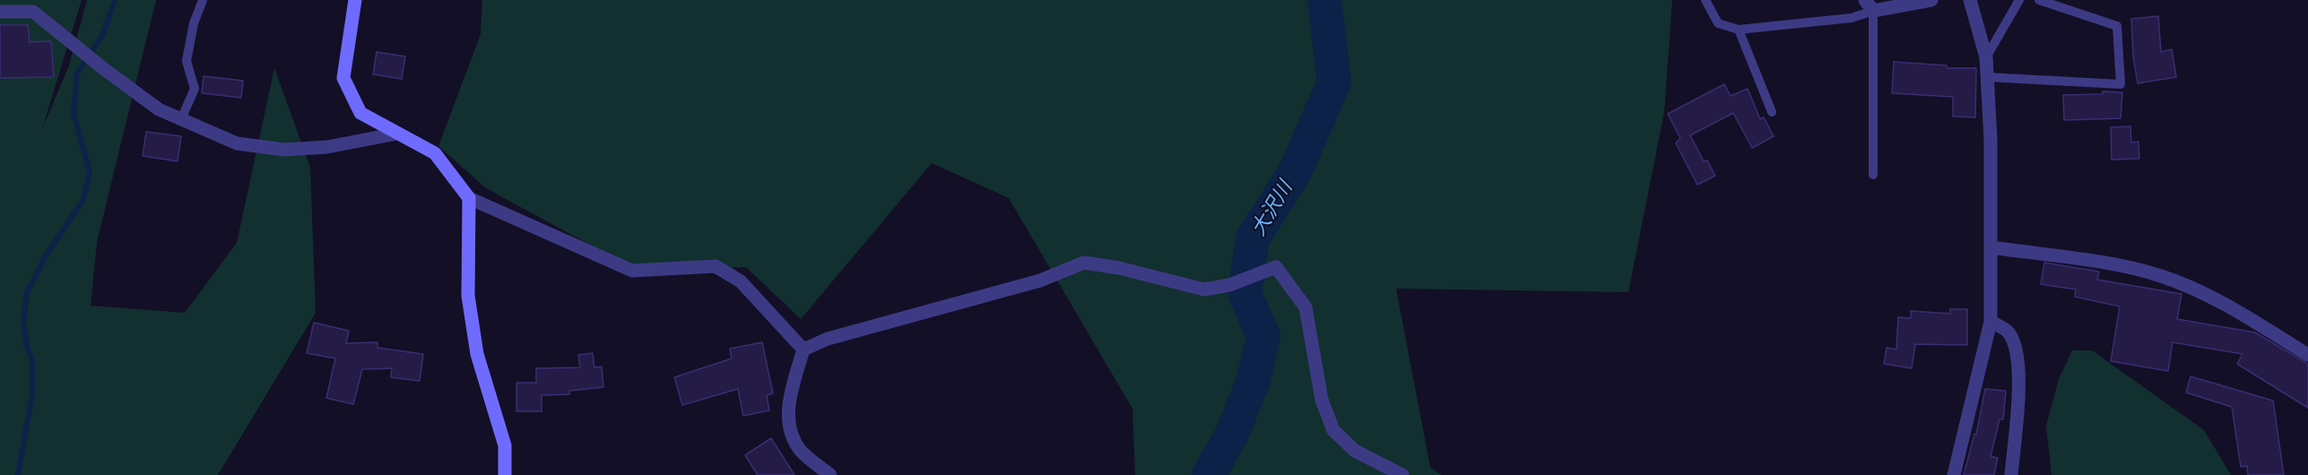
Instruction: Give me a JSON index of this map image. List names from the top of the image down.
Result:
{
  "water": ["大沢川"]
}
